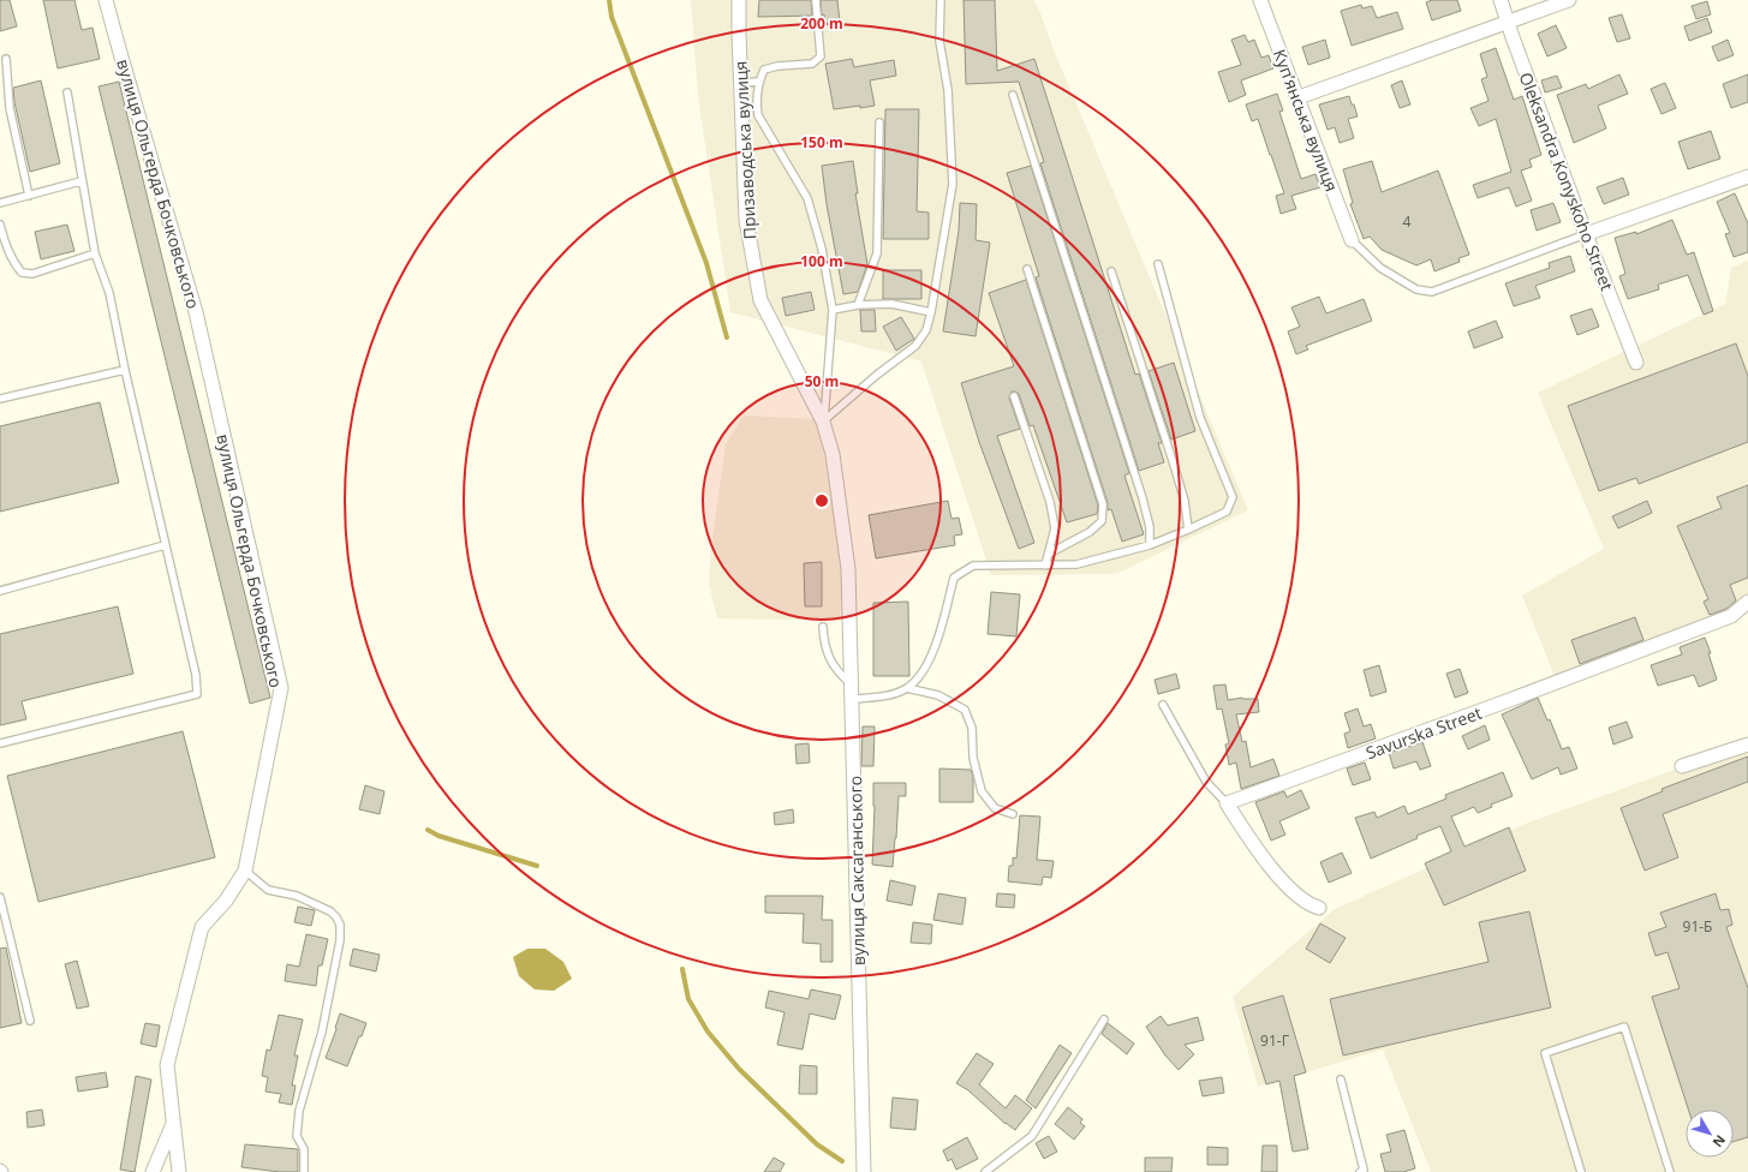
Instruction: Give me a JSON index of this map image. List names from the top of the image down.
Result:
{
  "streets": {
    "street": [
      "Купʼянська вулиця",
      "Призаводська вулиця",
      "Oleksandra Konyskoho Street",
      "вулиця Ольгерда Бочковського",
      "Savurska Street",
      "вулиця Саксаганського"
    ]
  },
  "crossings": [
    ["Призаводська вулиця", "вулиця Саксаганського"]
  ],
  "house_numbers": ["4", "91-Б", "91-Г"],
  "north": "bottom right",
  "rings": [
    "200 m",
    "150 m",
    "100 m",
    "50 m"
  ]
}
